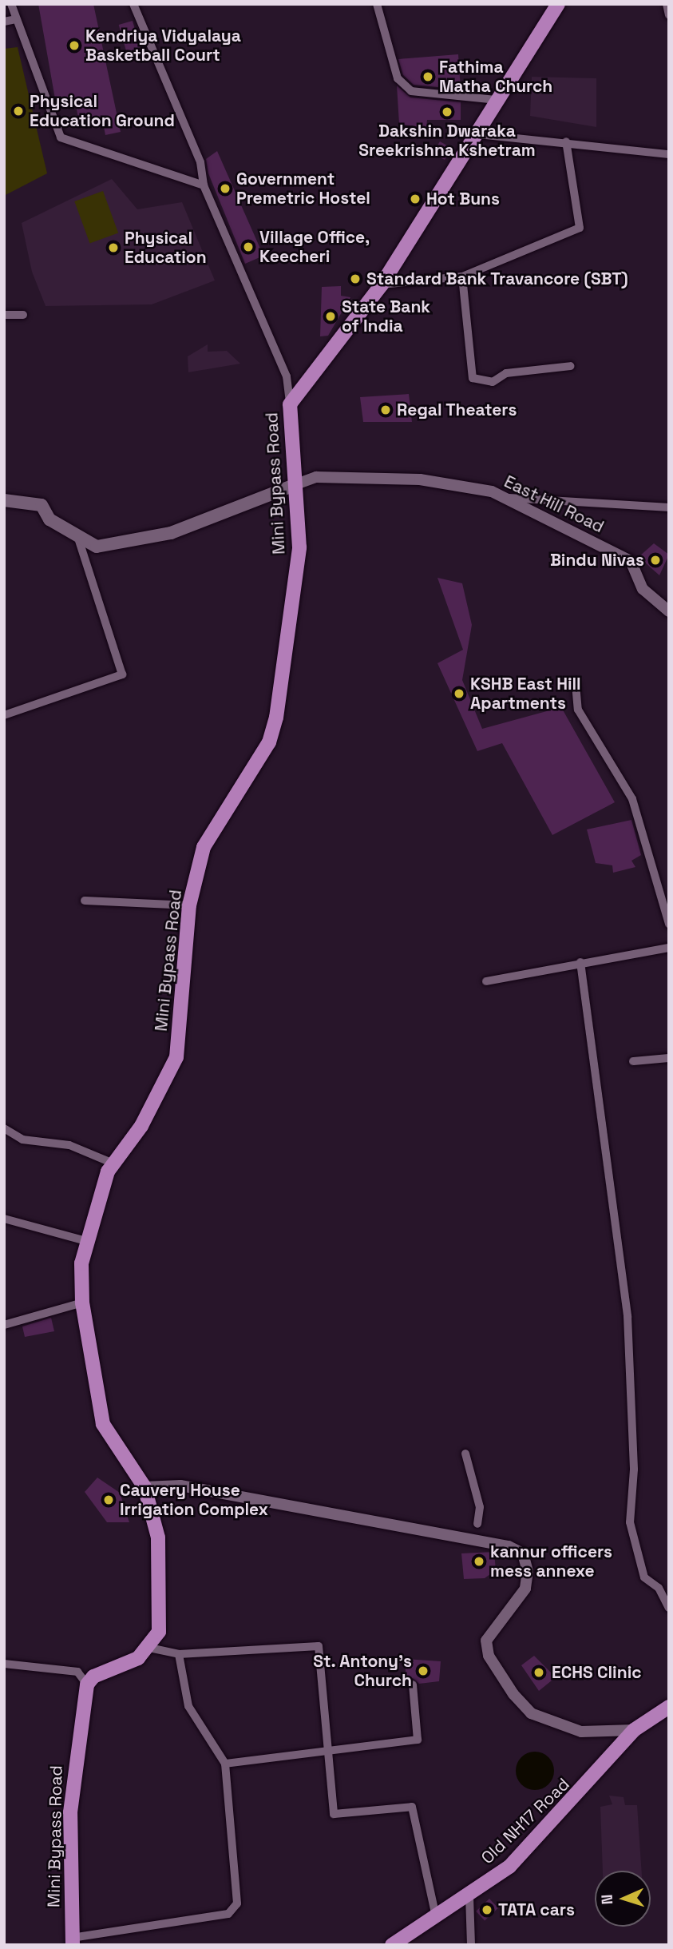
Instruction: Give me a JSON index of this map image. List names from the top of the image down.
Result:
{
  "streets": {
    "main road": ["Mini Bypass Road", "Old NH17 Road"],
    "street": ["East Hill Road"]
  },
  "crossings": [
    ["Mini Bypass Road", "East Hill Road"]
  ],
  "places": [
    "Kendriya Vidyalaya Basketball Court",
    "Fathima Matha Church",
    "Physical Education Ground",
    "Dakshin Dwaraka Sreekrishna Kshetram",
    "Government Premetric Hostel",
    "Hot Buns",
    "Village Office, Keecheri",
    "Physical Education",
    "Standard Bank Travancore (SBT)",
    "State Bank of India",
    "Regal Theaters",
    "Bindu Nivas",
    "KSHB East Hill Apartments",
    "Cauvery House Irrigation Complex",
    "kannur officers mess annexe",
    "St. Antony's Church",
    "ECHS Clinic",
    "TATA cars"
  ],
  "north": "left"
}
